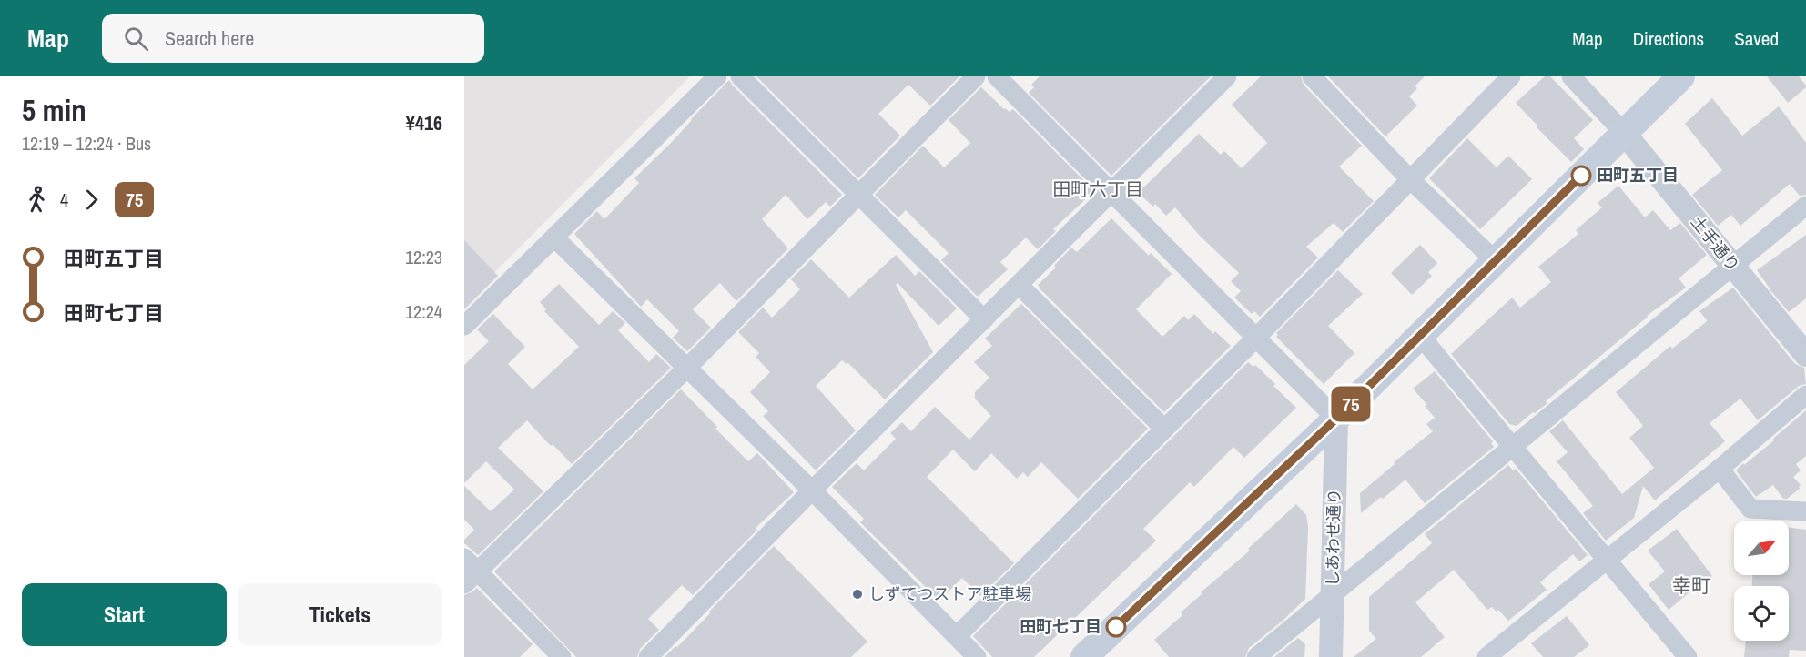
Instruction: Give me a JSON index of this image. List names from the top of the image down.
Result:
{
  "streets": {
    "street": ["土手通り", "しあわせ通り"]
  },
  "districts": ["田町六丁目", "幸町"],
  "places": ["田町五丁目", "しずてつストア駐車場", "田町七丁目"],
  "lines": ["bus line 75"],
  "north": "top right",
  "page": {
    "header": "Map",
    "search": "Search here",
    "nav": ["Map", "Directions", "Saved"],
    "heading": ["5 min", "12:19 – 12:24 · Bus", "¥416"],
    "on_map": "75",
    "legs": ["4", "75"],
    "list": [
      {
        "name": "田町五丁目",
        "value": "12:23"
      },
      {
        "name": "田町七丁目",
        "value": "12:24"
      }
    ],
    "buttons": ["Start", "Tickets"]
  }
}
